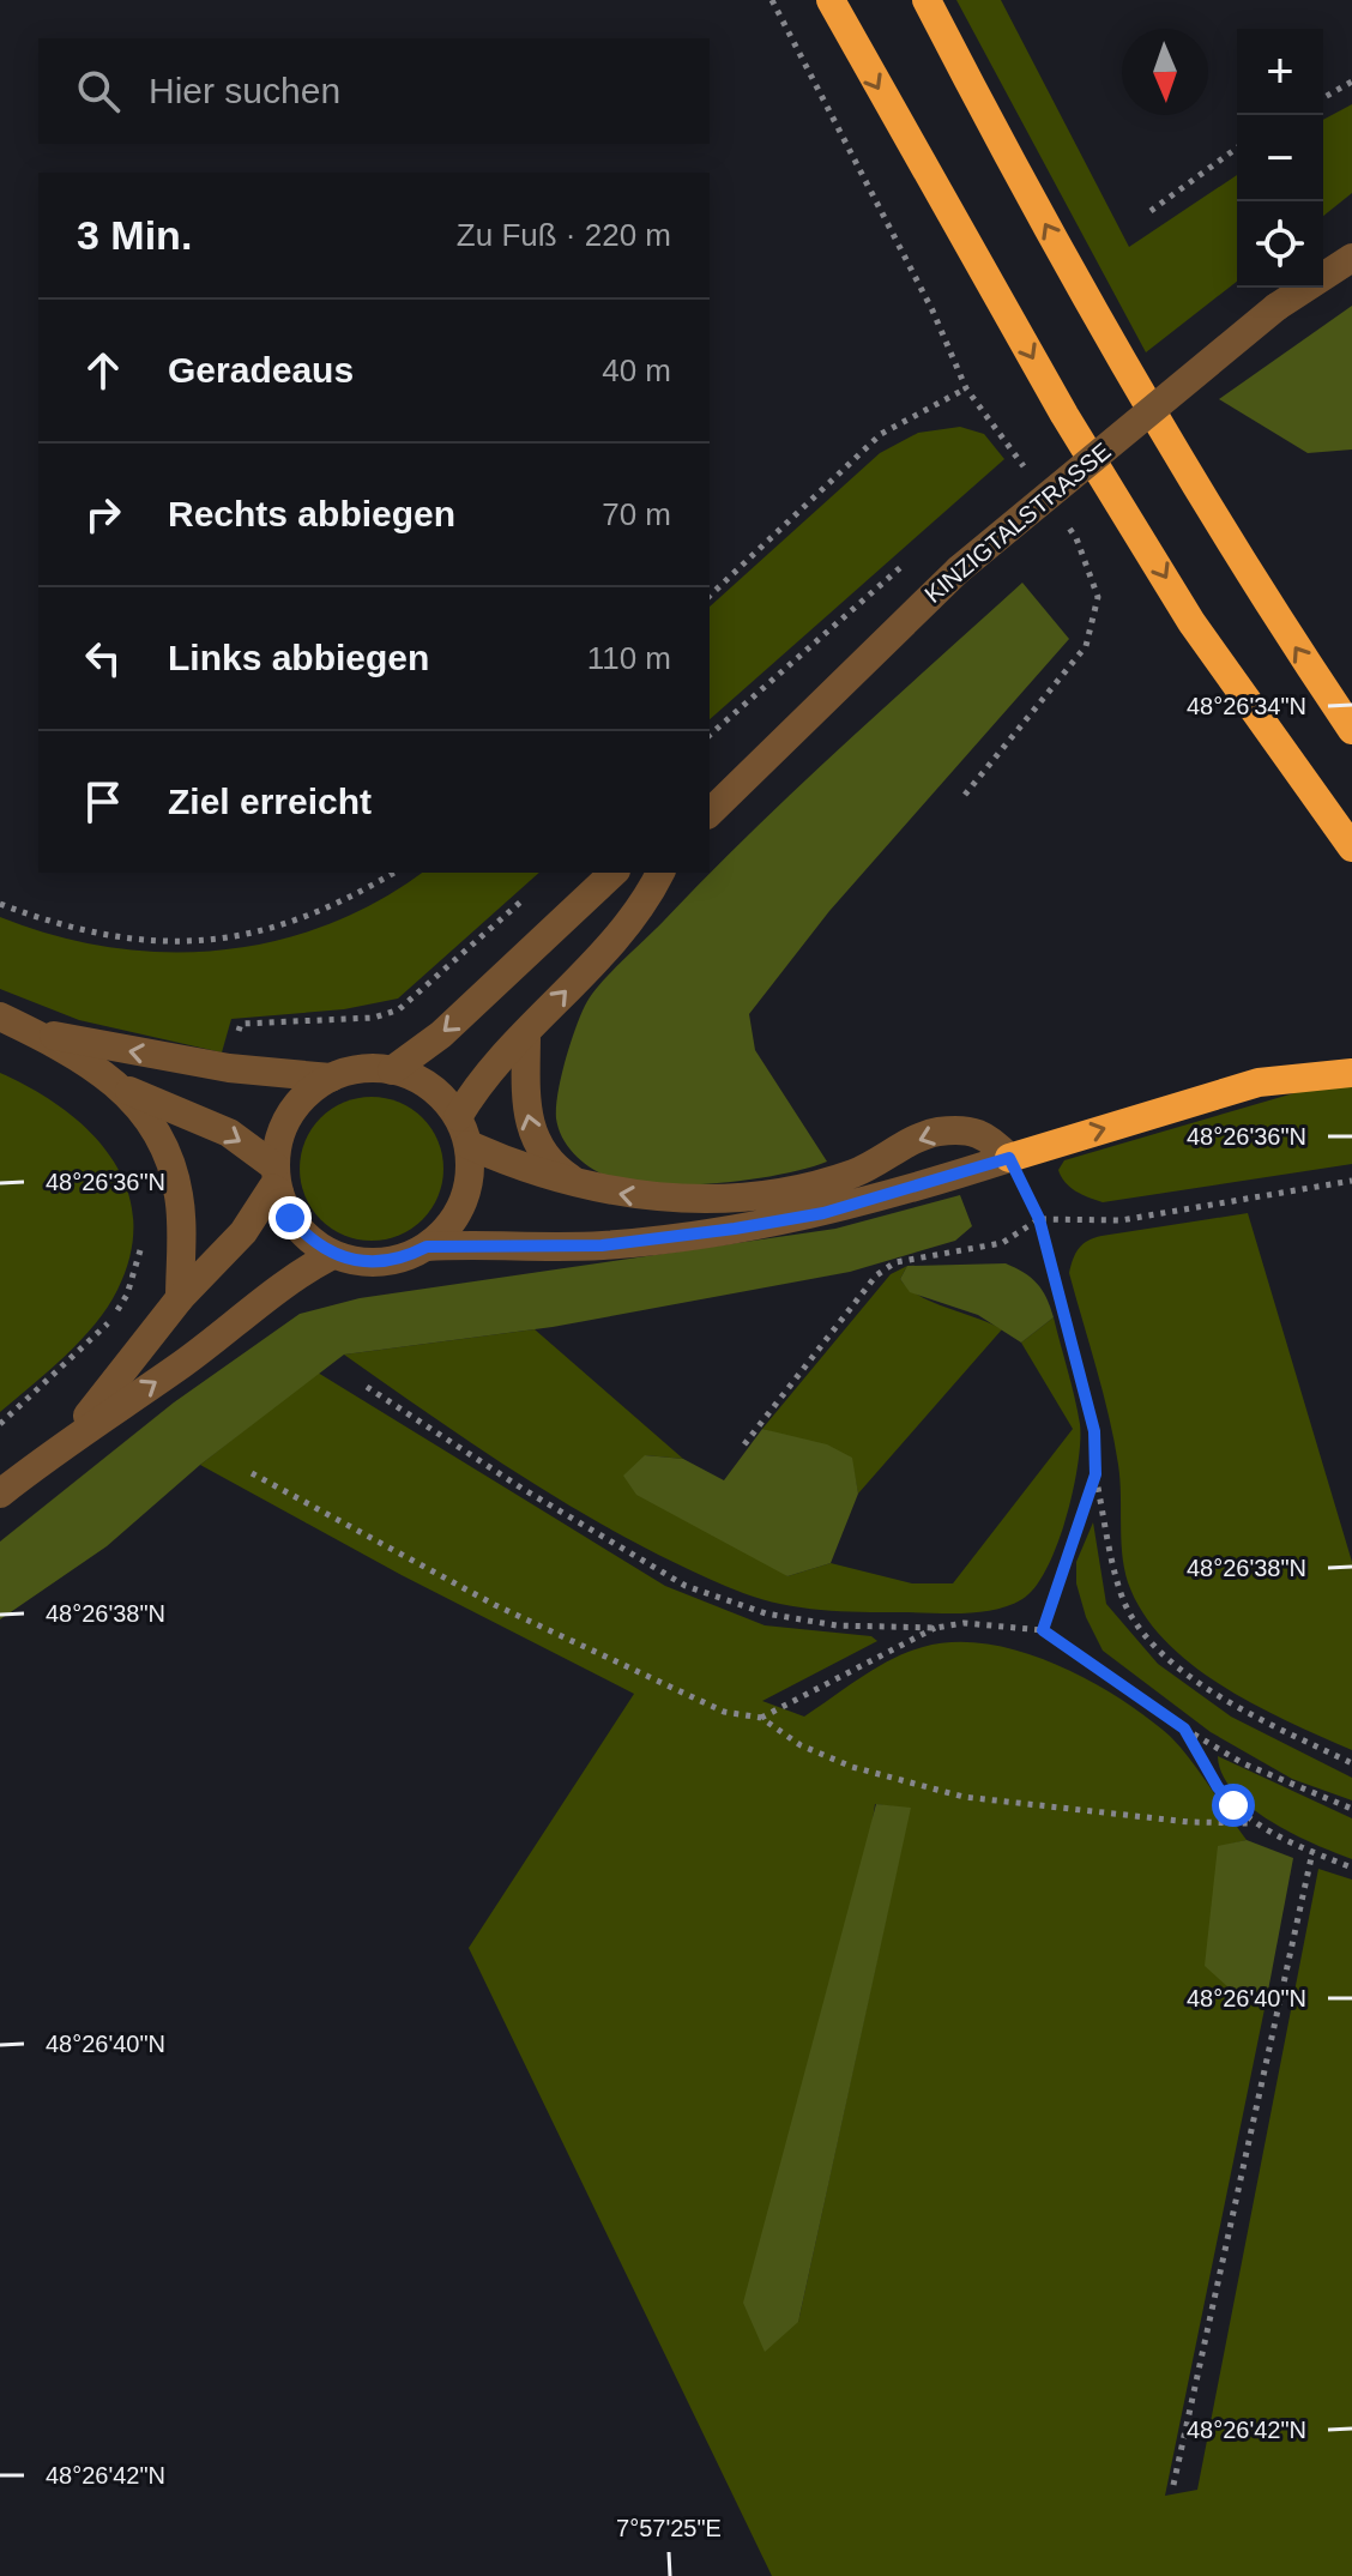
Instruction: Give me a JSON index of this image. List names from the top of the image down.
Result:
{
  "streets": {
    "street": ["KINZIGTALSTRASSE"]
  },
  "north": "bottom",
  "page": {
    "map_buttons": ["+", "−"],
    "search": "Hier suchen",
    "heading": ["3 Min.", "Zu Fuß · 220 m"],
    "list": [
      ["Geradeaus", "40 m"],
      ["Rechts abbiegen", "70 m"],
      ["Links abbiegen", "110 m"],
      "Ziel erreicht"
    ]
  },
  "coordinates": [
    "48°26'34\"N",
    "48°26'36\"N",
    "48°26'38\"N",
    "48°26'40\"N",
    "48°26'42\"N",
    "7°57'25\"E"
  ]
}
